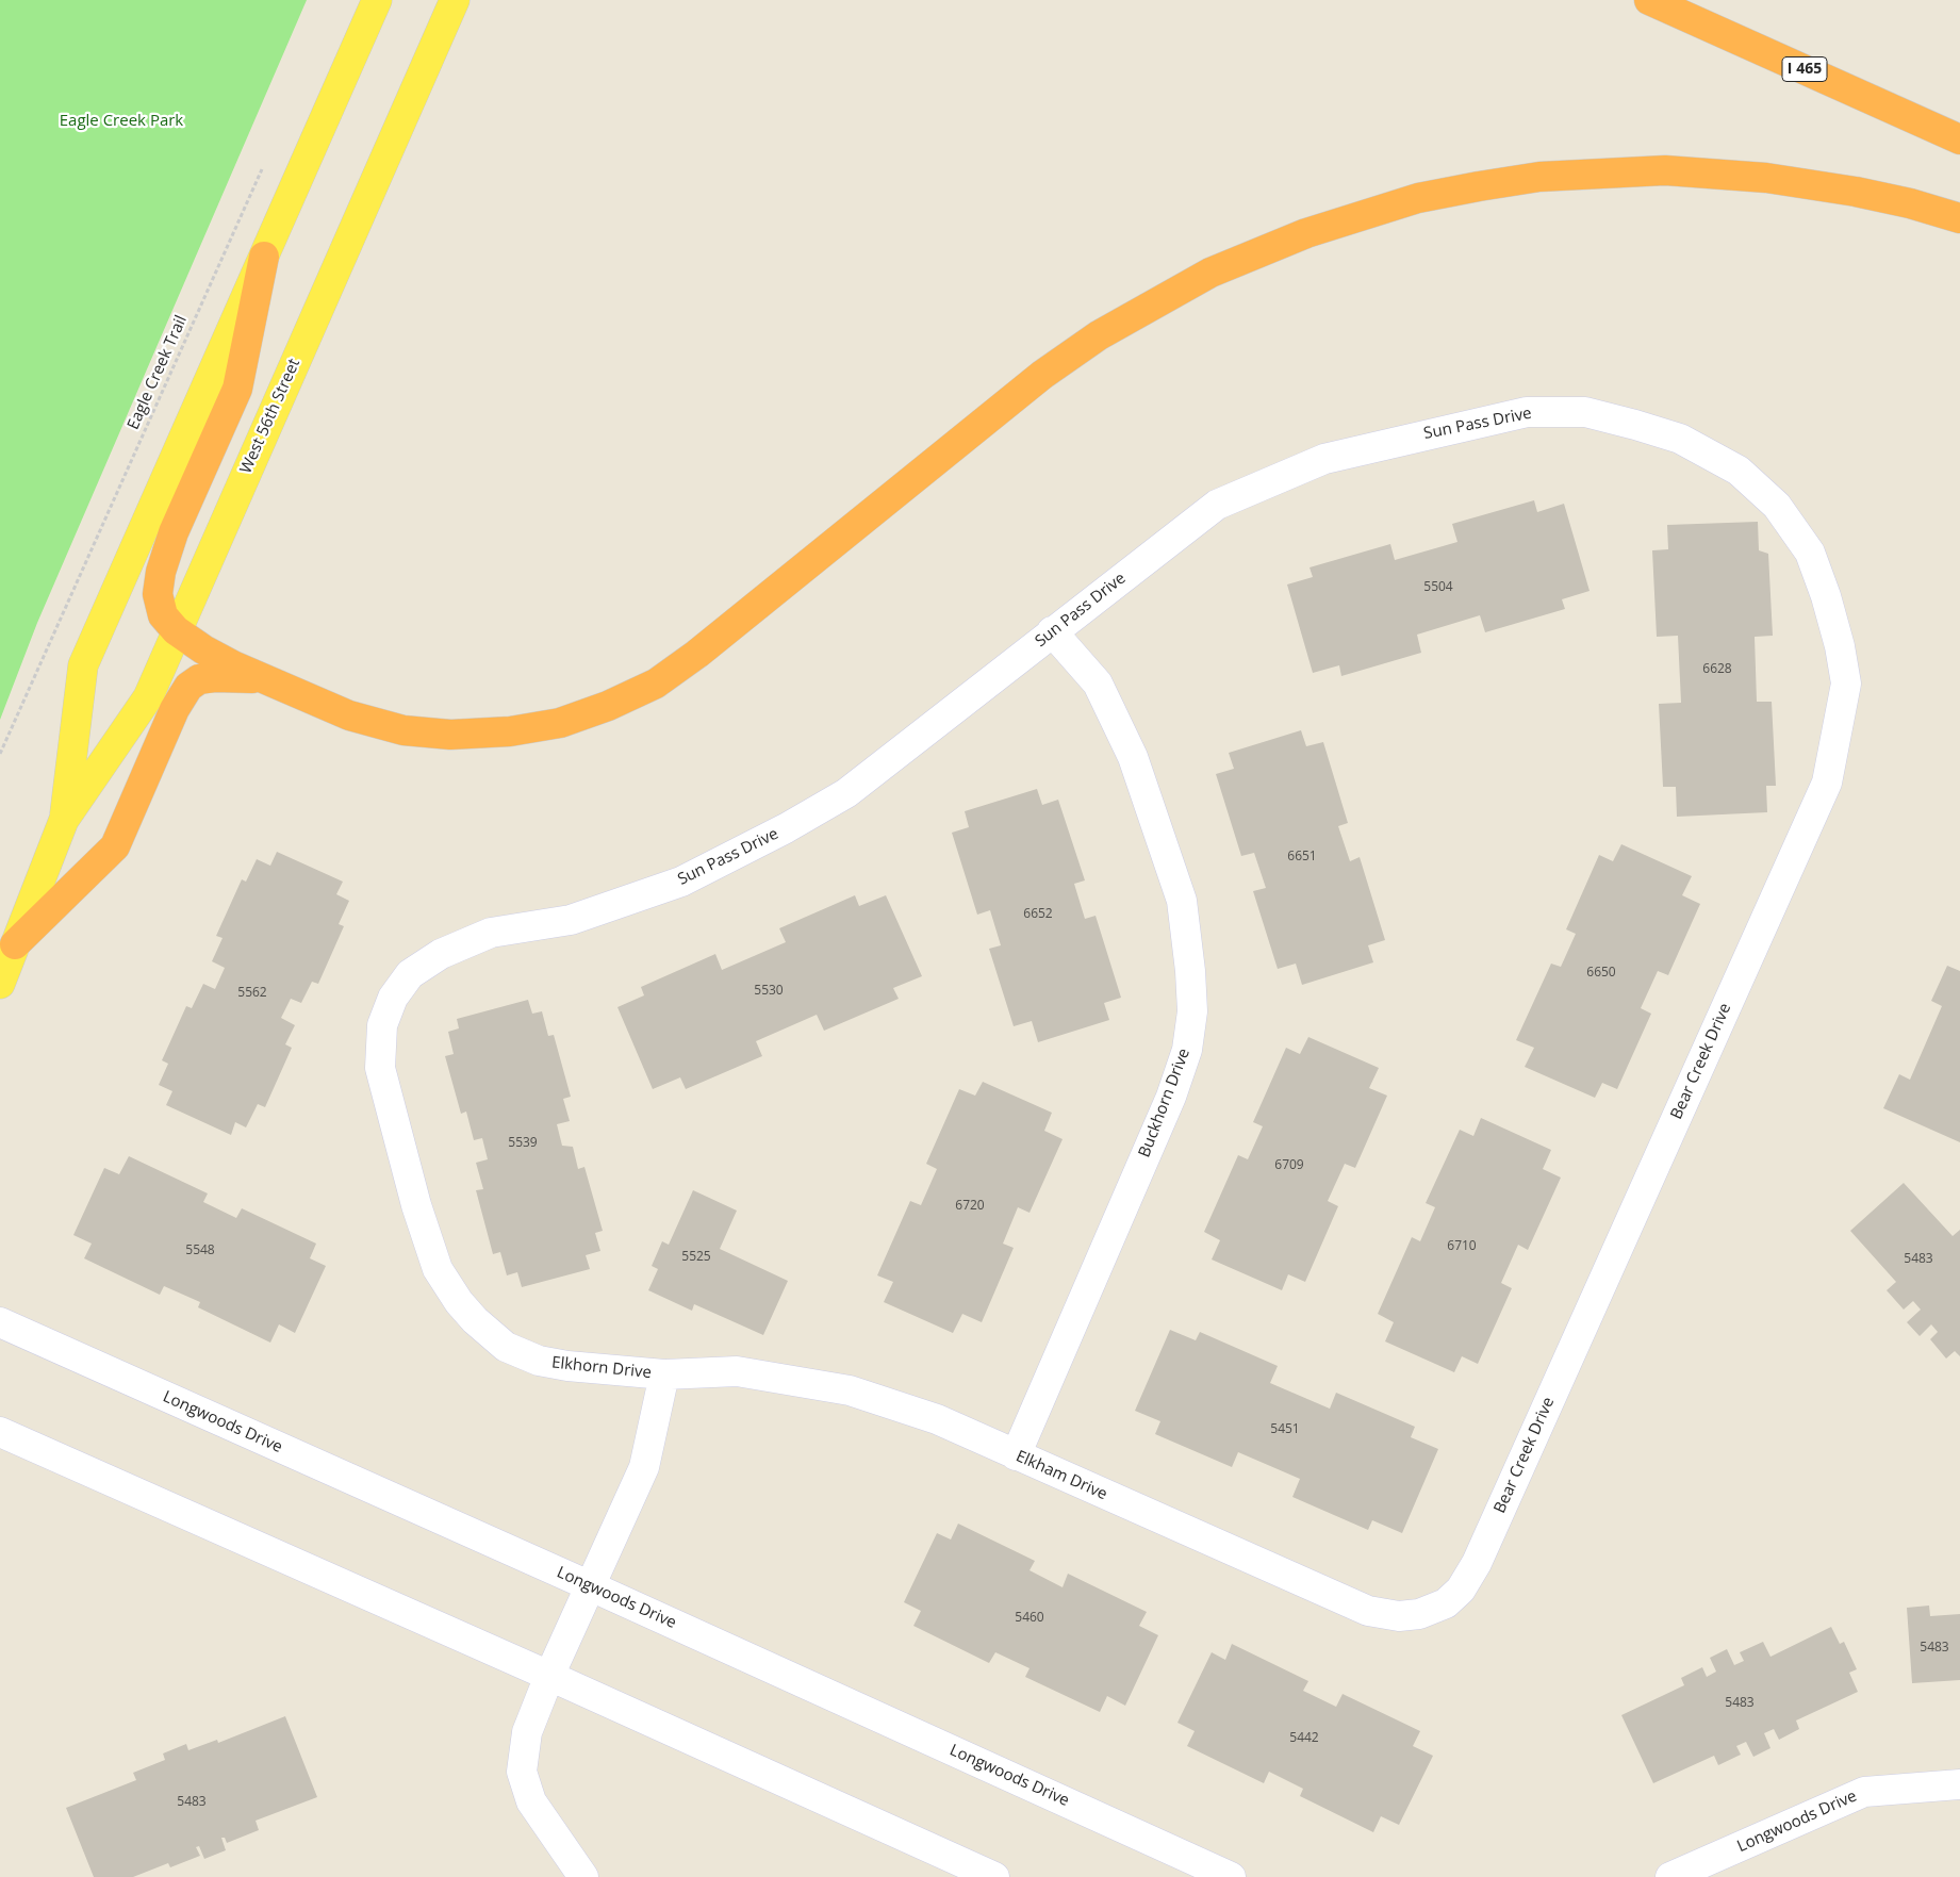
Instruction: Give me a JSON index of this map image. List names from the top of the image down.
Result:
{
  "streets": {
    "highway": ["I 465"],
    "main road": ["West 56th Street"],
    "street": [
      "Sun Pass Drive",
      "Bear Creek Drive",
      "Buckhorn Drive",
      "Elkhorn Drive",
      "Longwoods Drive",
      "Elkham Drive"
    ],
    "path": ["Eagle Creek Trail"]
  },
  "crossings": [
    ["Sun Pass Drive", "Bear Creek Drive"],
    ["Sun Pass Drive", "Buckhorn Drive"],
    ["Sun Pass Drive", "Elkhorn Drive"],
    ["Bear Creek Drive", "Elkham Drive"],
    ["Buckhorn Drive", "Elkham Drive"],
    ["Elkhorn Drive", "Longwoods Drive"],
    ["Elkhorn Drive", "Elkham Drive"]
  ],
  "parks": ["Eagle Creek Park"],
  "house_numbers": [
    "5504",
    "6628",
    "6651",
    "6652",
    "6650",
    "5530",
    "5562",
    "5539",
    "6709",
    "6720",
    "6710",
    "5548",
    "5525",
    "5483",
    "5451",
    "5460",
    "5483",
    "5483",
    "5442",
    "5483"
  ]
}
